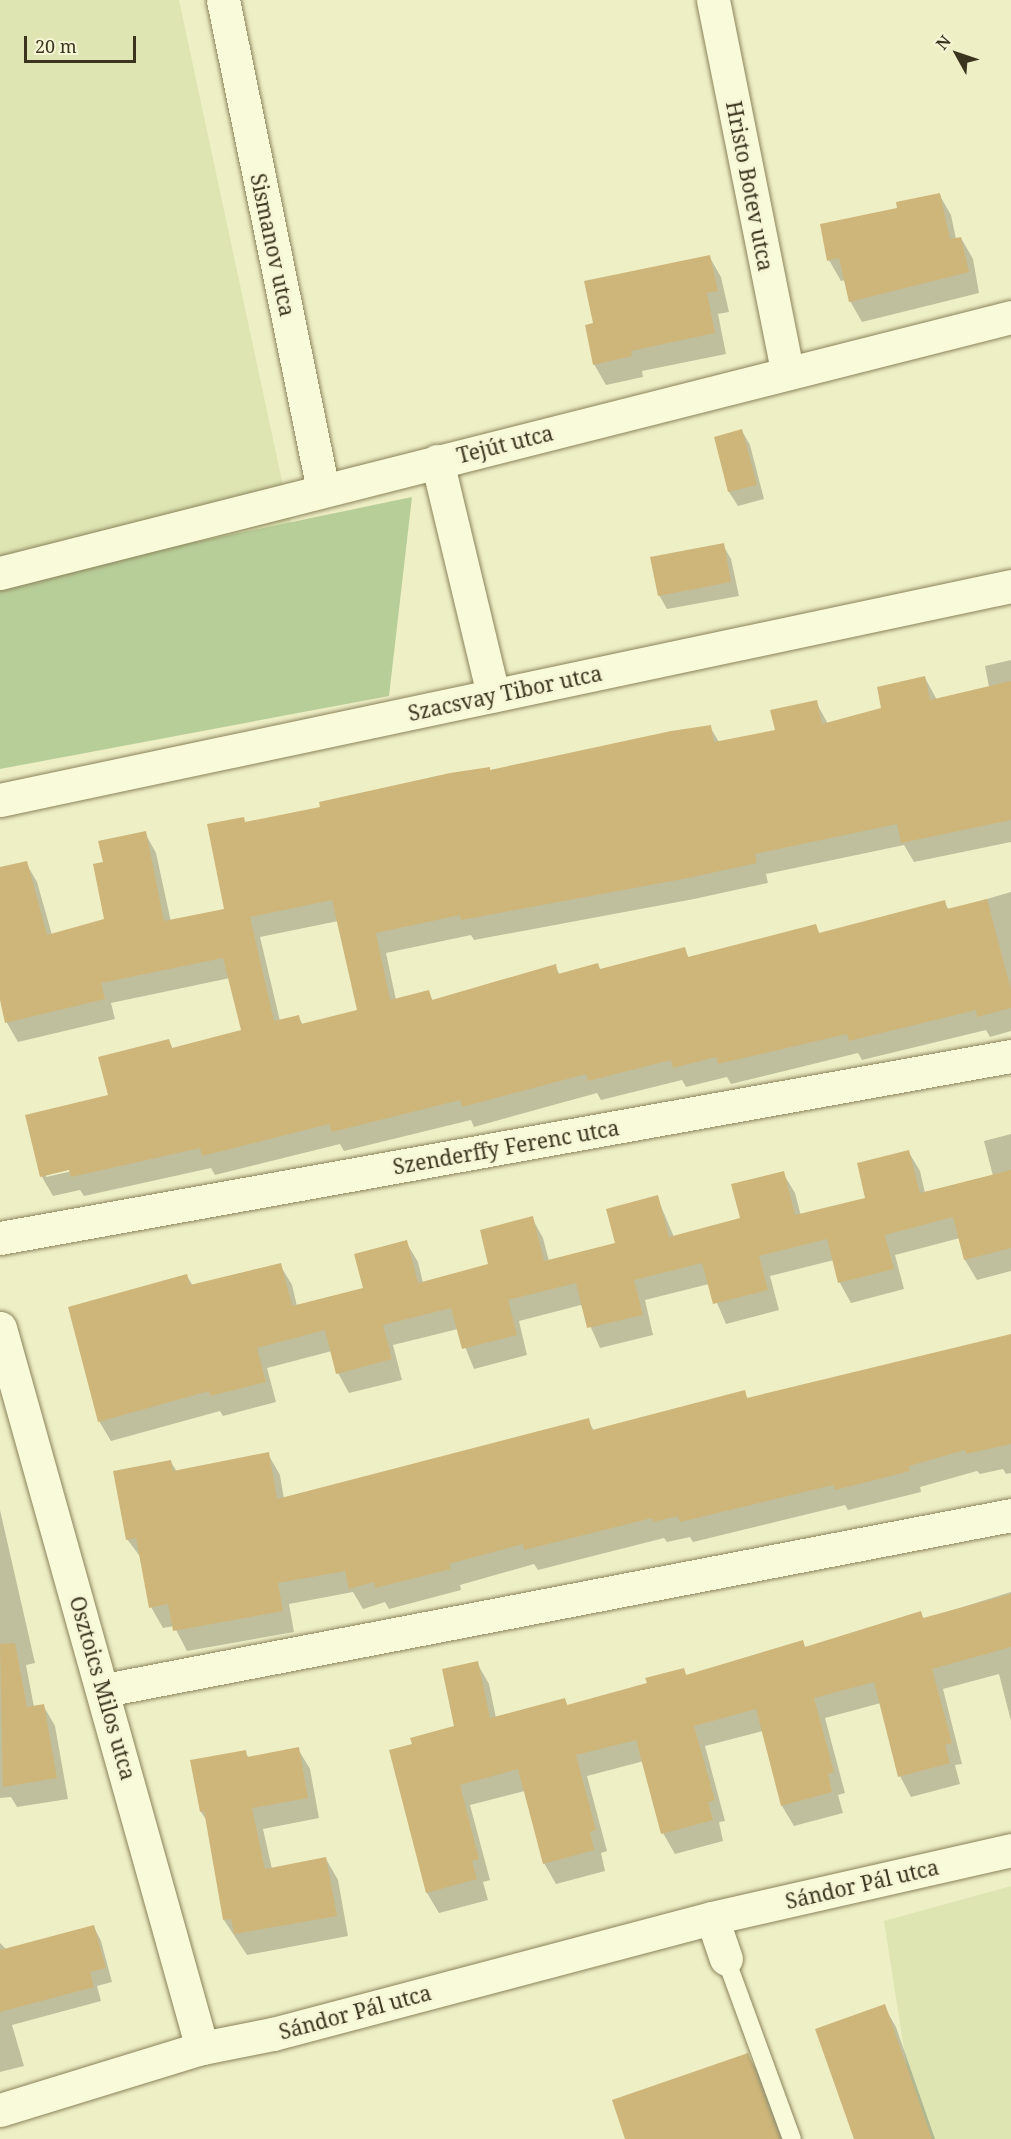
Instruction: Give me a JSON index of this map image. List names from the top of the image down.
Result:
{
  "streets": {
    "street": [
      "Hristo Botev utca",
      "Sismanov utca",
      "Tejút utca",
      "Szacsvay Tibor utca",
      "Szenderffy Ferenc utca",
      "Osztoics Milos utca",
      "Sándor Pál utca"
    ]
  },
  "crossings": [
    ["Hristo Botev utca", "Tejút utca"],
    ["Sismanov utca", "Tejút utca"],
    ["Osztoics Milos utca", "Sándor Pál utca"]
  ],
  "scale_bar": "20 m",
  "north": "top left"
}
